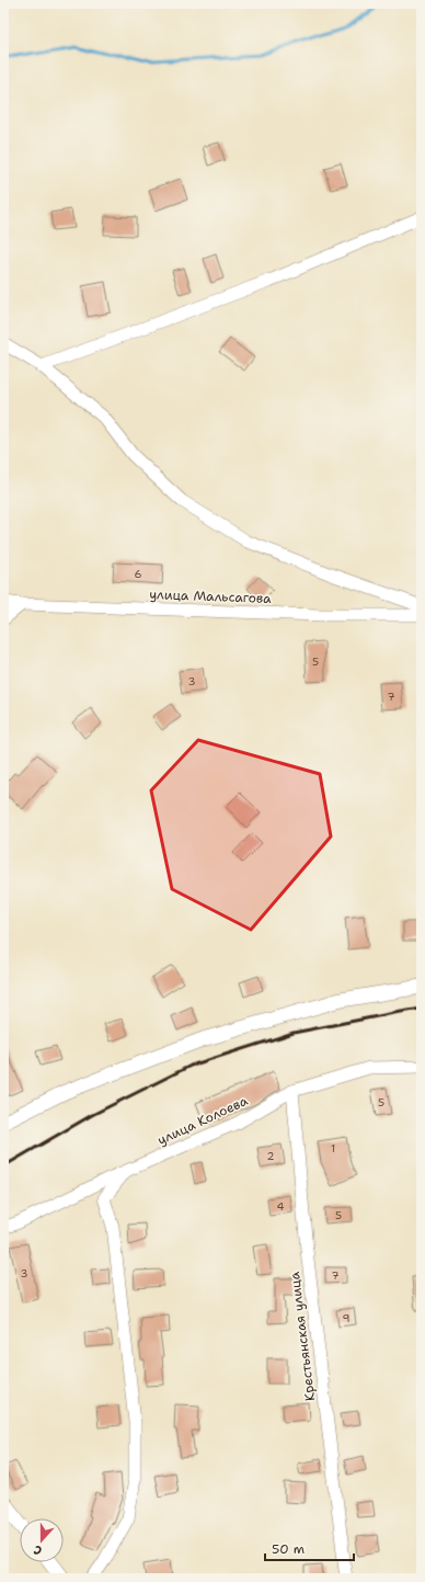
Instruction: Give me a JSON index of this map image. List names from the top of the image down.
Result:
{
  "streets": {
    "street": ["улица Мальсагова", "улица Колоева", "Крестьянская улица"]
  },
  "crossings": [
    ["улица Колоева", "Крестьянская улица"]
  ],
  "house_numbers": [
    "6",
    "5",
    "3",
    "7",
    "5",
    "1",
    "2",
    "4",
    "5",
    "3",
    "7",
    "9"
  ],
  "scale_bar": "50 m",
  "north": "bottom"
}
